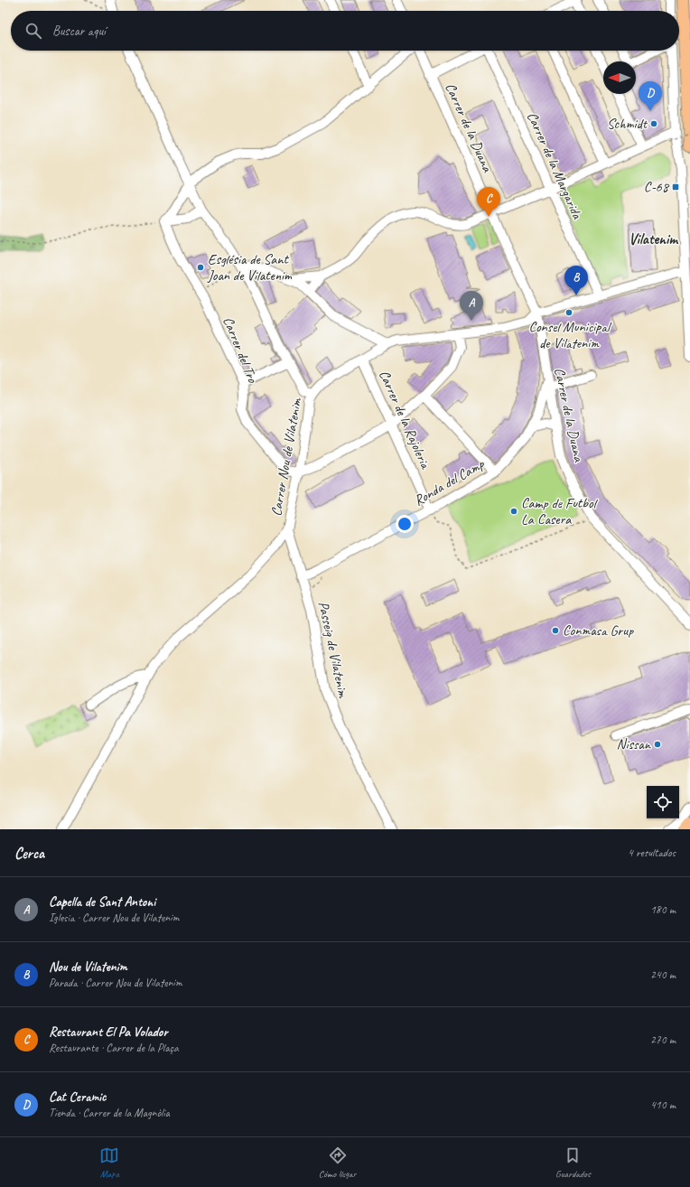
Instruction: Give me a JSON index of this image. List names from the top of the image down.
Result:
{
  "streets": {
    "street": [
      "Carrer de la Duana",
      "Carrer de la Margarida",
      "Carrer del Tro",
      "Carrer de la Rajoleria",
      "Carrer Nou de Vilatenim",
      "Ronda del Camp",
      "Passeig de Vilatenim"
    ]
  },
  "crossings": [
    ["Carrer de la Duana", "Carrer Nou de Vilatenim"],
    ["Carrer de la Duana", "Ronda del Camp"],
    ["Carrer de la Margarida", "Carrer Nou de Vilatenim"],
    ["Carrer del Tro", "Carrer Nou de Vilatenim"],
    ["Carrer de la Rajoleria", "Carrer Nou de Vilatenim"],
    ["Carrer de la Rajoleria", "Ronda del Camp"],
    ["Carrer Nou de Vilatenim", "Passeig de Vilatenim"],
    ["Ronda del Camp", "Passeig de Vilatenim"]
  ],
  "districts": ["Vilatenim"],
  "places": {
    "other": [
      "Schmidt",
      "Església de Sant Joan de Vilatenim",
      "Consel Municipal de Vilatenim",
      "Camp de Futbol La Casera",
      "Conmasa Grup",
      "Nissan"
    ],
    "transit": ["C-68"]
  },
  "north": "left",
  "page": {
    "search": "Buscar aquí",
    "pins": [
      "D",
      "C",
      "B",
      "A"
    ],
    "heading": ["Cerca", "4 resultados"],
    "list": [
      {
        "mark": "A",
        "name": "Capella de Sant Antoni",
        "note": "Iglesia · Carrer Nou de Vilatenim",
        "value": "180 m"
      },
      {
        "mark": "B",
        "name": "Nou de Vilatenim",
        "note": "Parada · Carrer Nou de Vilatenim",
        "value": "240 m"
      },
      {
        "mark": "C",
        "name": "Restaurant El Pa Volador",
        "note": "Restaurante · Carrer de la Plaça",
        "value": "270 m"
      },
      {
        "mark": "D",
        "name": "Cat Ceramic",
        "note": "Tienda · Carrer de la Magnòlia",
        "value": "410 m"
      }
    ],
    "nav": ["Mapa", "Cómo llegar", "Guardados"]
  }
}
